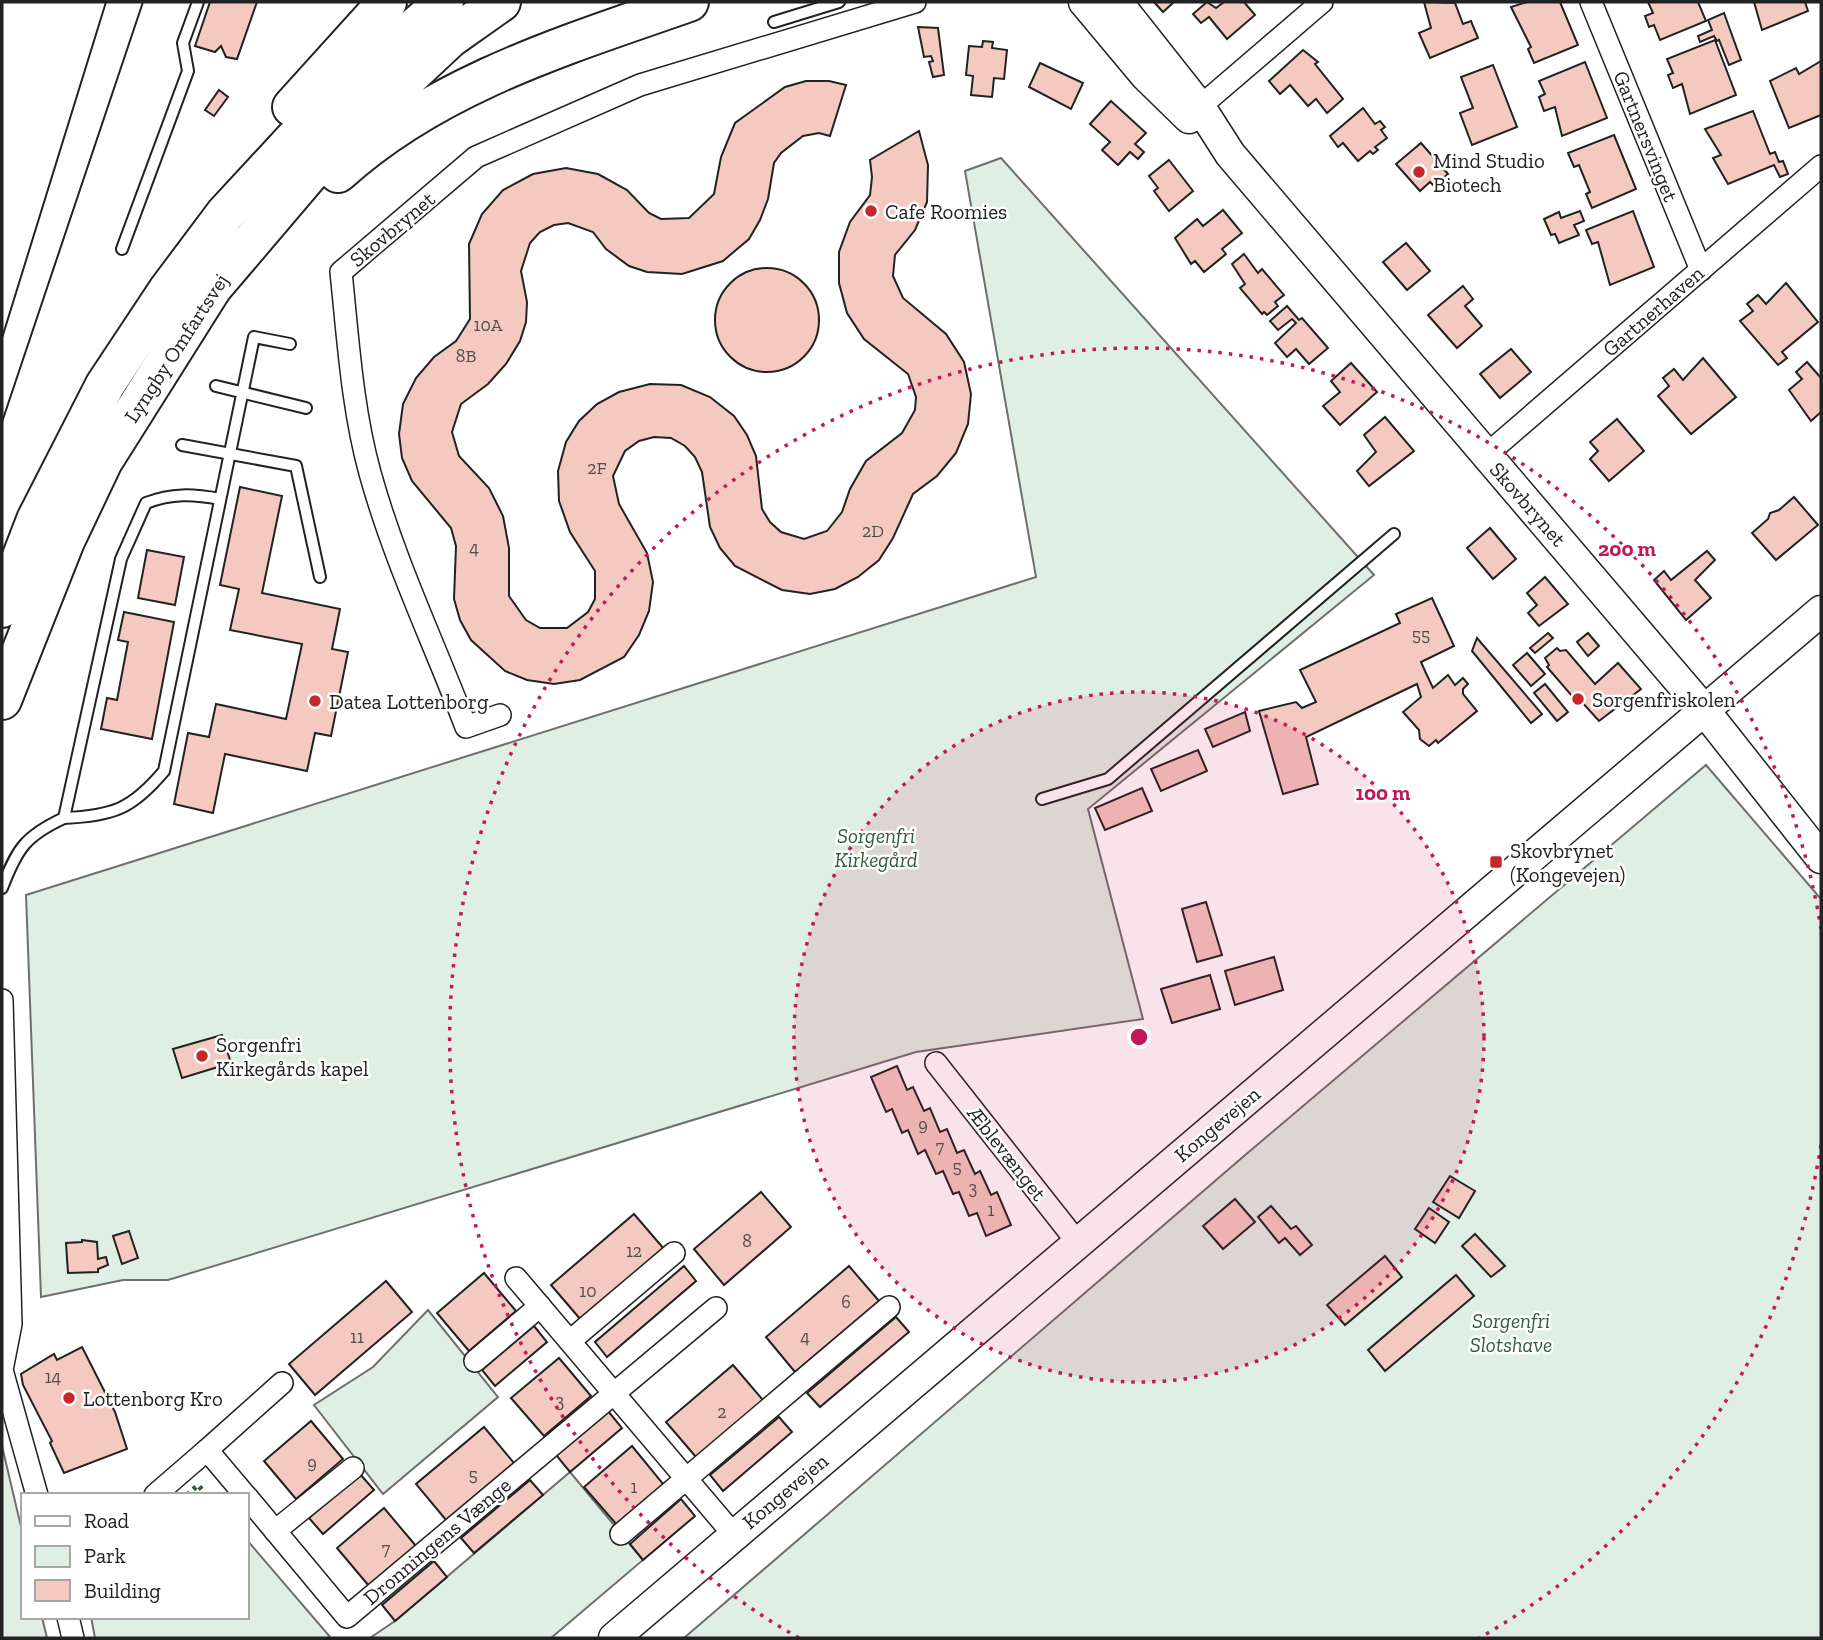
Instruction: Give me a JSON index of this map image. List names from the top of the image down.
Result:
{
  "streets": {
    "highway": ["Lyngby Omfartsvej"],
    "street": [
      "Gartnersvinget",
      "Skovbrynet",
      "Gartnerhaven",
      "Kongevejen",
      "Æblevænget",
      "Dronningens Vænge"
    ]
  },
  "crossings": [
    ["Gartnersvinget", "Gartnerhaven"],
    ["Skovbrynet", "Gartnerhaven"],
    ["Skovbrynet", "Kongevejen"],
    ["Kongevejen", "Æblevænget"]
  ],
  "parks": ["Sorgenfri Kirkegård", "Sorgenfri Slotshave"],
  "places": {
    "other": [
      "Mind Studio Biotech",
      "Cafe Roomies",
      "Sorgenfriskolen",
      "Datea Lottenborg",
      "Sorgenfri Kirkegårds kapel",
      "Lottenborg Kro"
    ],
    "transit": ["Skovbrynet (Kongevejen)"]
  },
  "house_numbers": [
    "10A",
    "8B",
    "2F",
    "2D",
    "4",
    "55",
    "9",
    "7",
    "5",
    "3",
    "1",
    "8",
    "12",
    "10",
    "6",
    "11",
    "4",
    "14",
    "3",
    "2",
    "9",
    "5",
    "1",
    "7"
  ],
  "legend": ["Road", "Park", "Building"],
  "rings": ["200 m", "100 m"]
}
